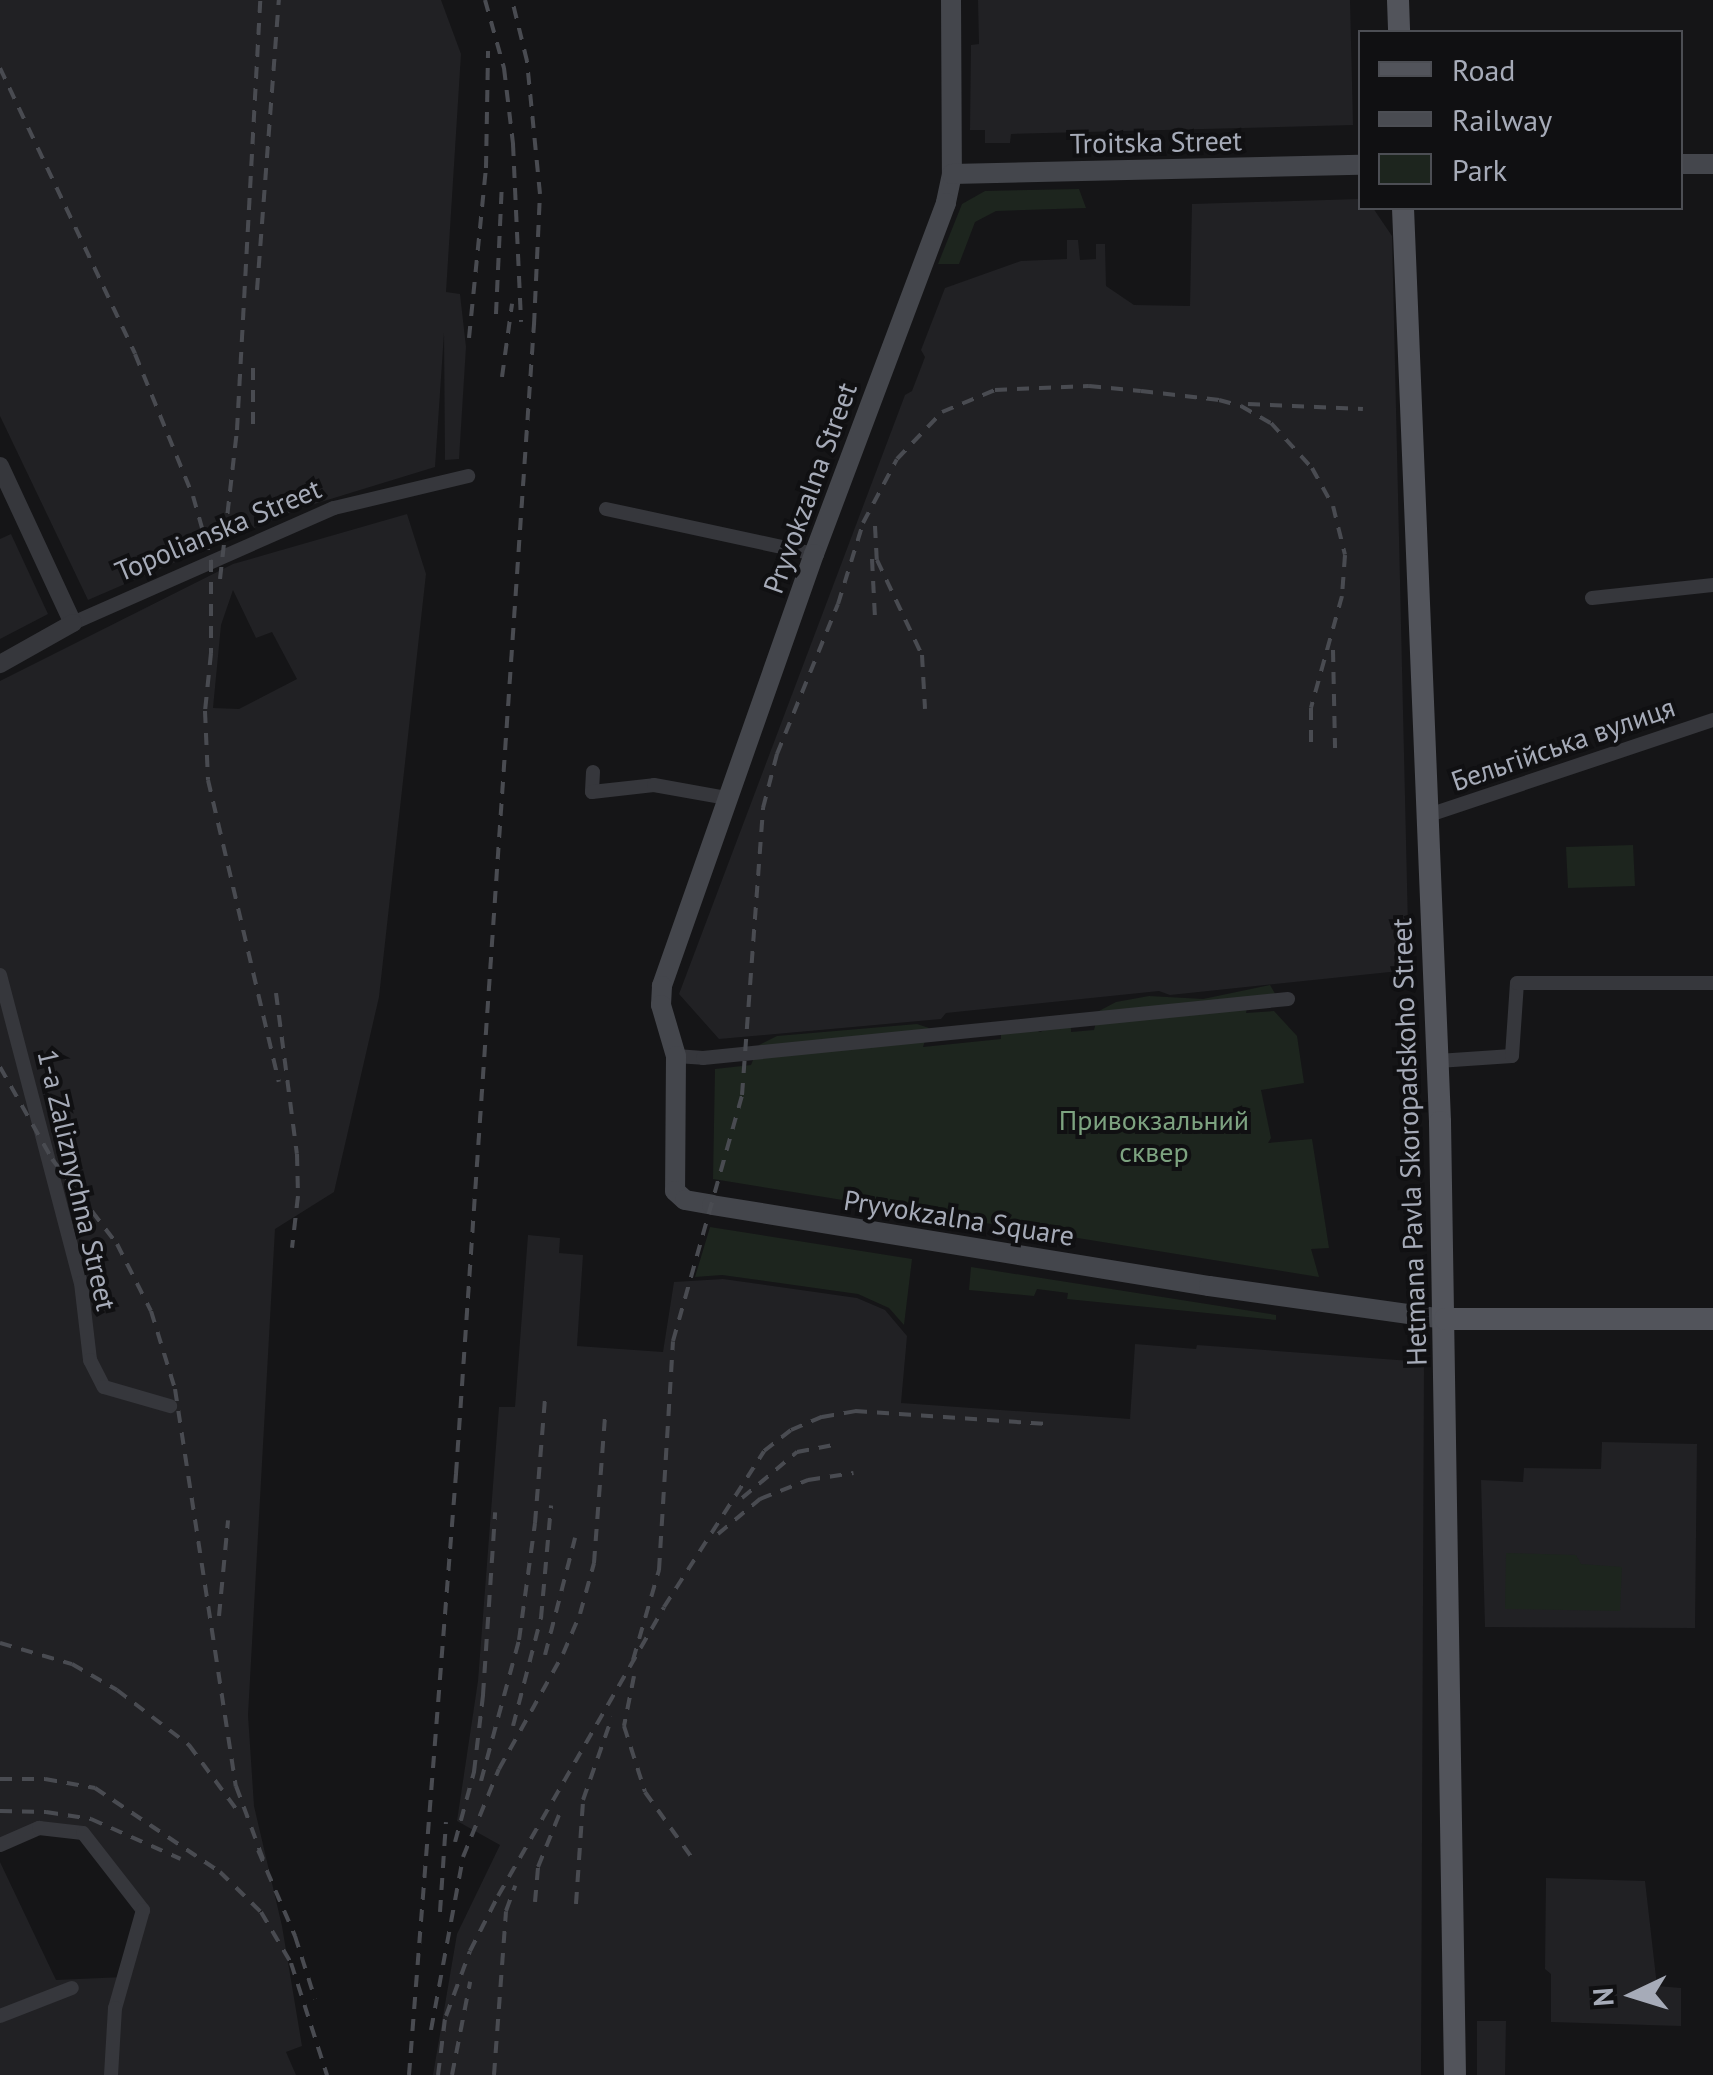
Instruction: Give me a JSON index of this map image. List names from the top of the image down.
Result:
{
  "streets": {
    "main road": [
      "Troitska Street",
      "Pryvokzalna Street",
      "Hetmana Pavla Skoropadskoho Street",
      "Pryvokzalna Square"
    ],
    "street": ["Topolianska Street", "Бельгійська вулиця", "1-a Zaliznychna Street"]
  },
  "crossings": [
    ["Troitska Street", "Pryvokzalna Street"],
    ["Pryvokzalna Street", "Pryvokzalna Square"],
    ["Бельгійська вулиця", "Hetmana Pavla Skoropadskoho Street"],
    ["Hetmana Pavla Skoropadskoho Street", "Pryvokzalna Square"]
  ],
  "parks": ["Привокзальний сквер"],
  "legend": ["Road", "Railway", "Park"],
  "north": "left"
}
